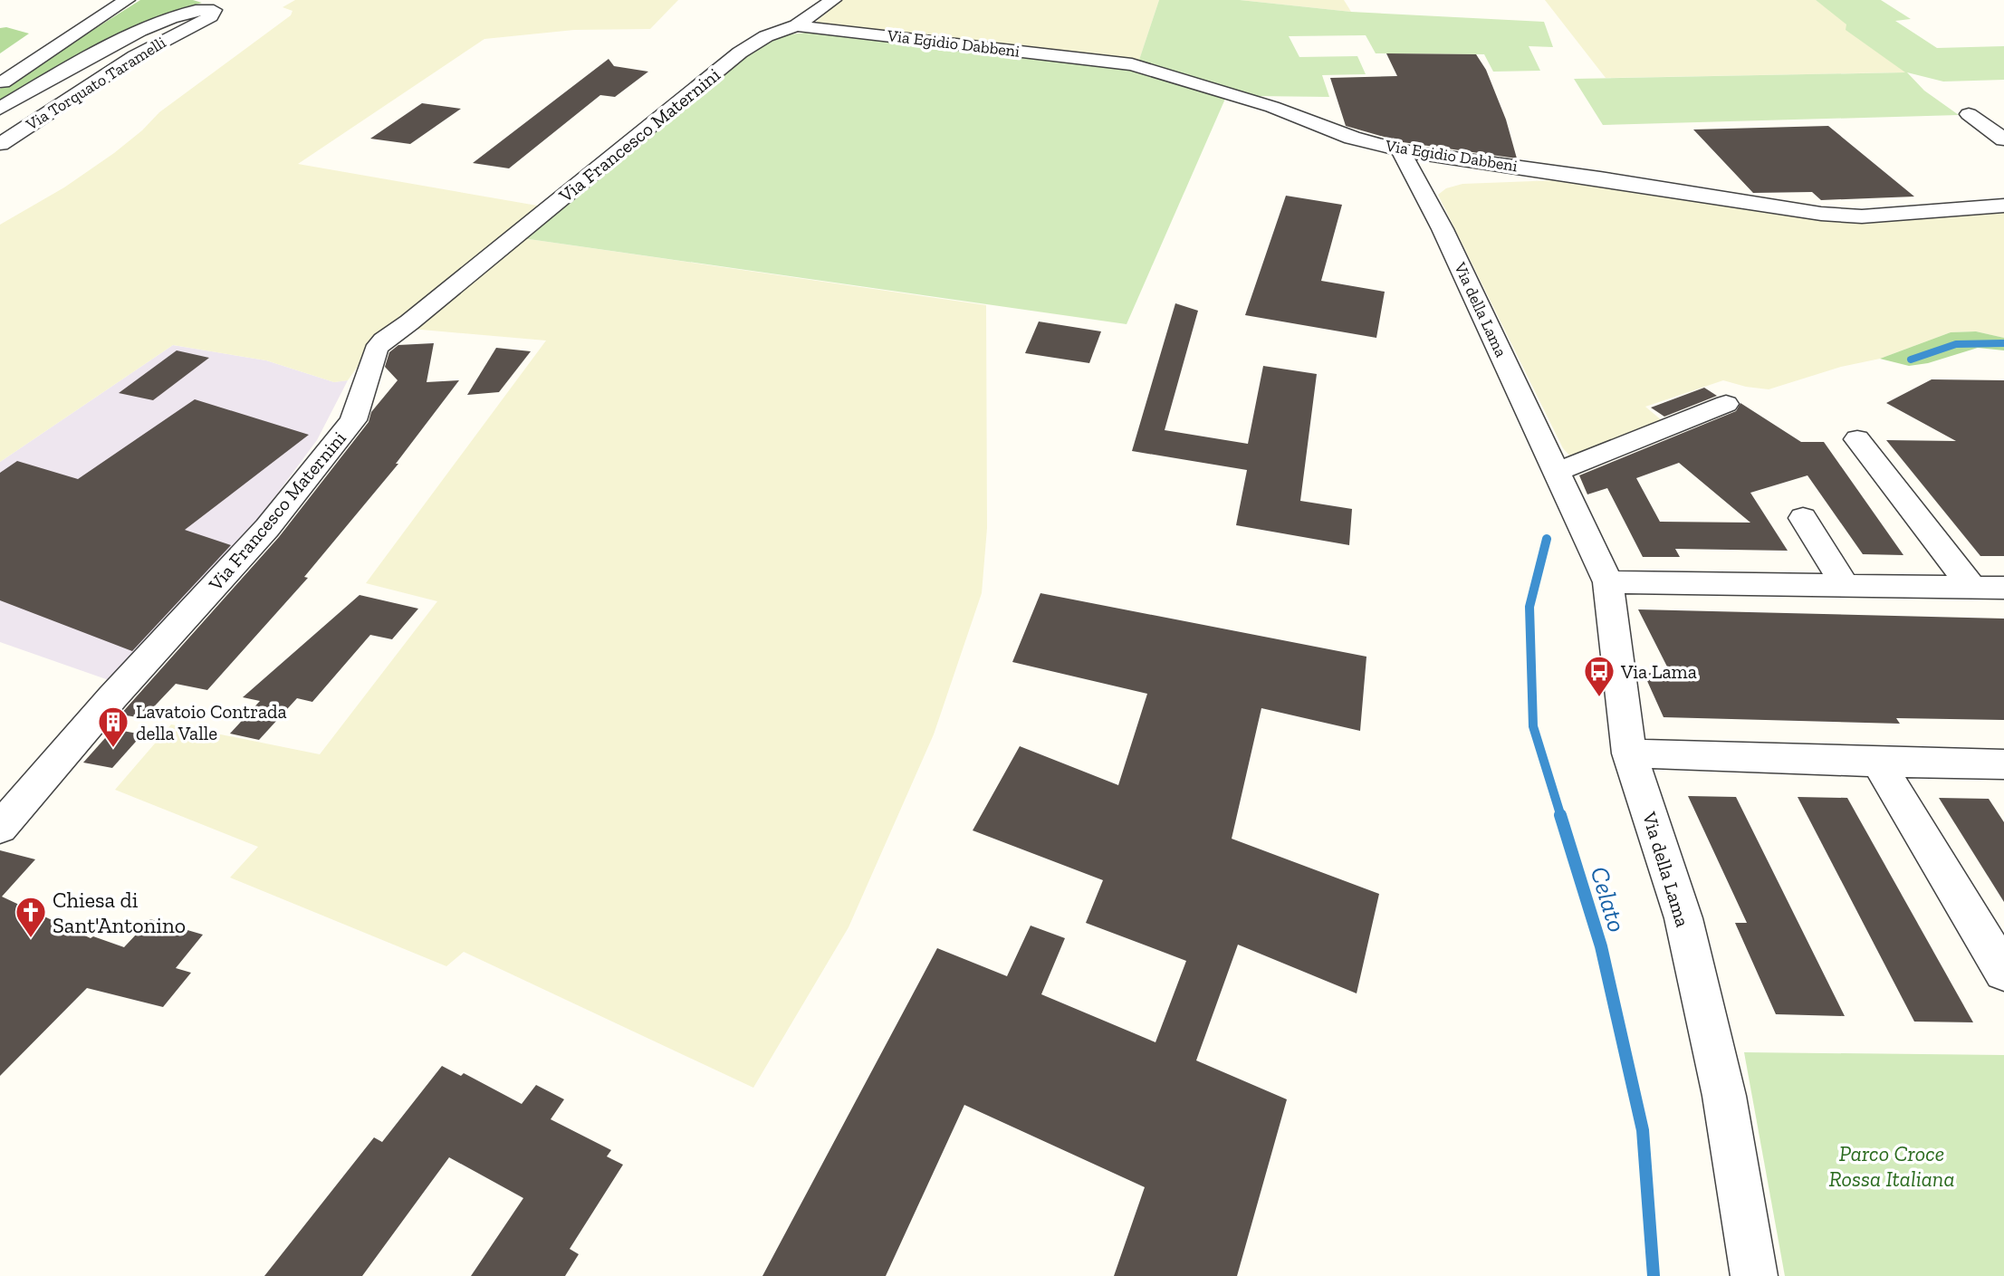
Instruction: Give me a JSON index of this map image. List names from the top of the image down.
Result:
{
  "streets": {
    "street": [
      "Via Egidio Dabbeni",
      "Via Torquato Taramelli",
      "Via Francesco Maternini",
      "Via della Lama"
    ]
  },
  "crossings": [
    ["Via Egidio Dabbeni", "Via Francesco Maternini"],
    ["Via Egidio Dabbeni", "Via della Lama"]
  ],
  "water": ["Celato"],
  "parks": ["Parco Croce Rossa Italiana"],
  "places": {
    "bus stop": ["Via Lama"],
    "building": ["Lavatoio Contrada della Valle"],
    "church": ["Chiesa di Sant'Antonino"]
  }
}
